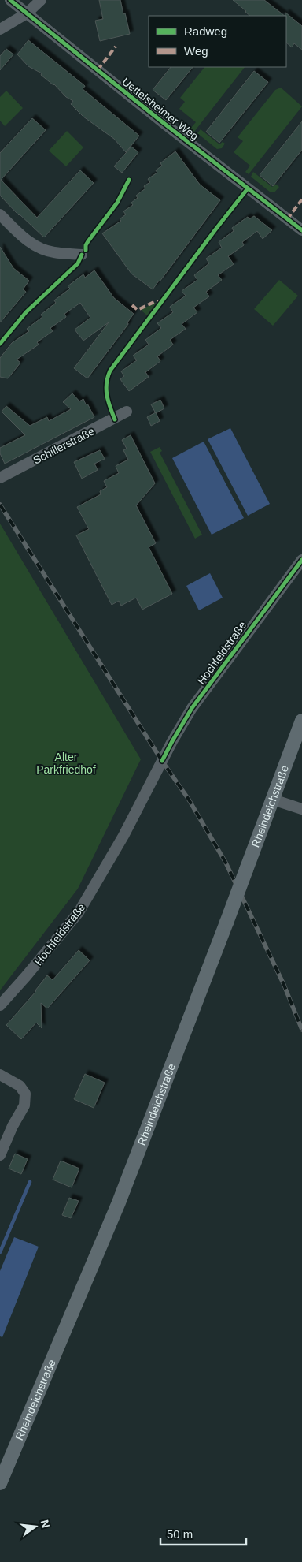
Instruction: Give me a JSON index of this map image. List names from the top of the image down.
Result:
{
  "streets": {
    "main road": ["Rheindeichstraße"],
    "street": ["Uettelsheimer Weg", "Schillerstraße", "Hochfeldstraße"]
  },
  "parks": ["Alter Parkfriedhof"],
  "legend": ["Radweg", "Weg"],
  "scale_bar": "50 m",
  "north": "right"
}
